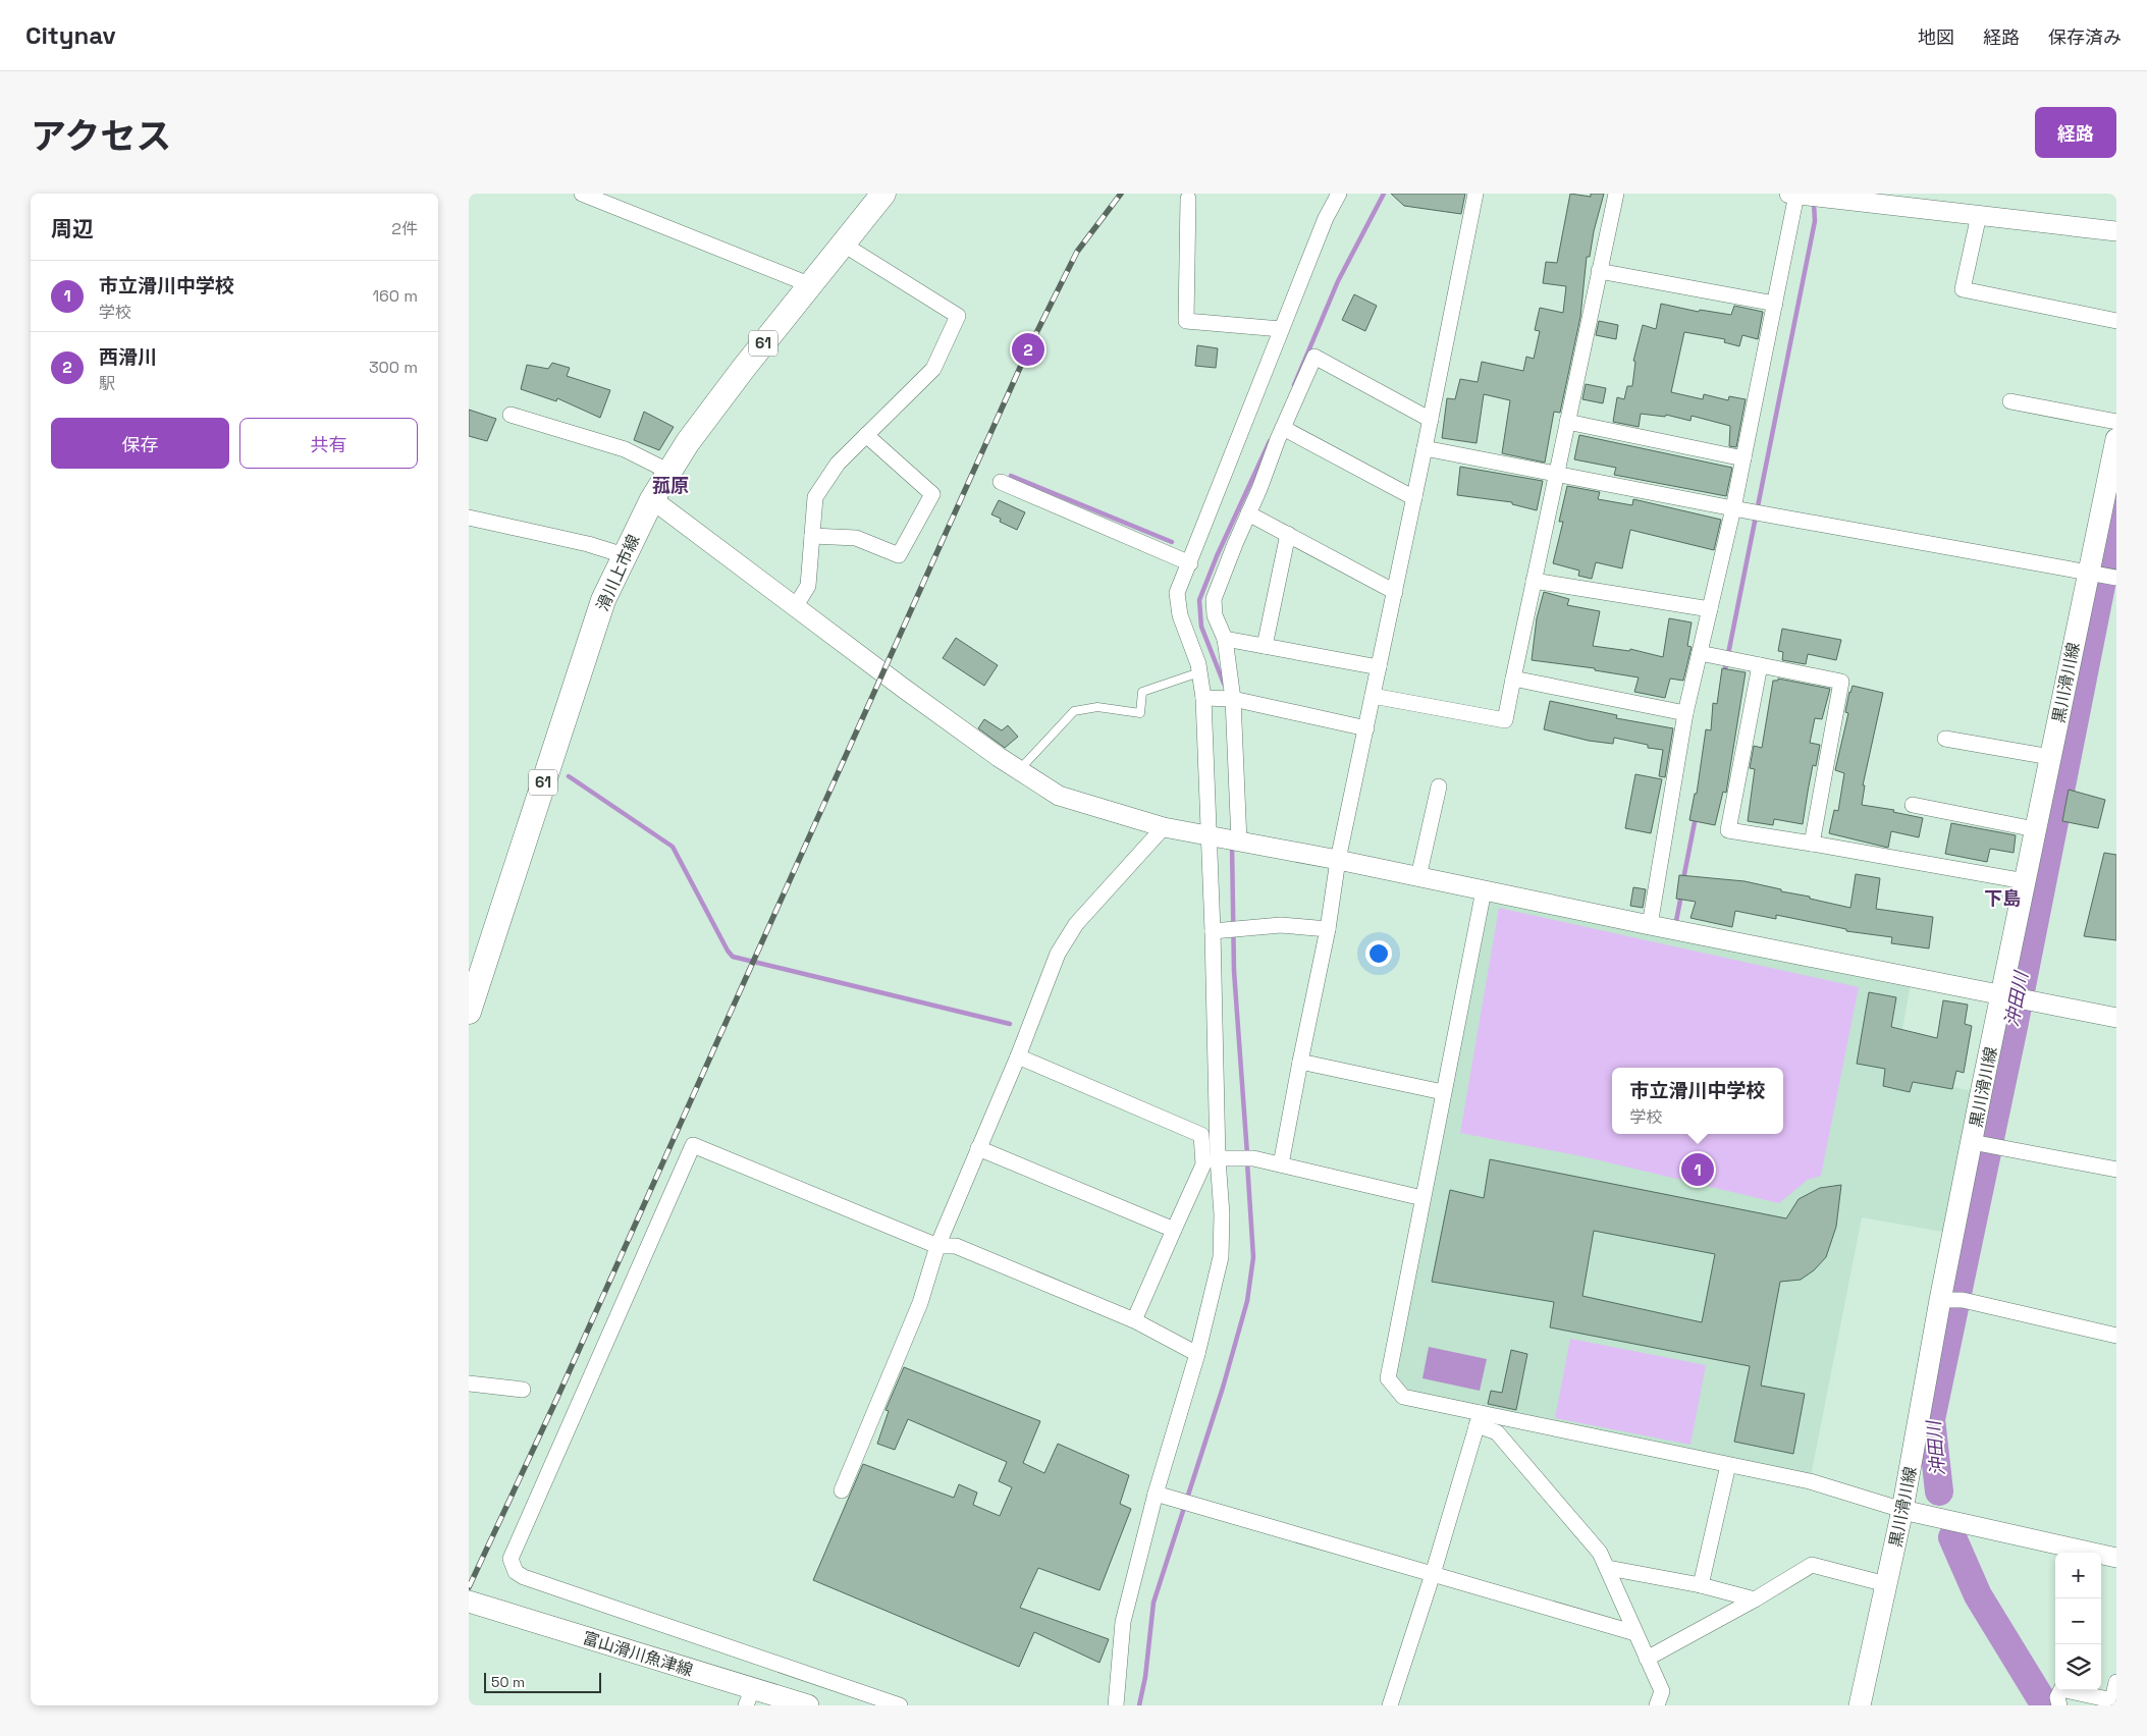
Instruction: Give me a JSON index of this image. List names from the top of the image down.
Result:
{
  "streets": {
    "main road": [
      "61",
      "滑川上市線",
      "黒川滑川線",
      "富山滑川魚津線"
    ]
  },
  "districts": ["菰原", "下島"],
  "water": ["沖田川"],
  "scale_bar": "50 m",
  "page": {
    "header": "Citynav",
    "nav": ["地図", "経路", "保存済み"],
    "title": "アクセス",
    "buttons": [
      "経路",
      ["保存", "共有"]
    ],
    "heading": ["周辺", "2件"],
    "list": [
      {
        "mark": "1",
        "name": "市立滑川中学校",
        "note": "学校",
        "value": "160 m"
      },
      {
        "mark": "2",
        "name": "西滑川",
        "note": "駅",
        "value": "300 m"
      }
    ],
    "pins": ["2", "1"],
    "popup": ["市立滑川中学校", "学校"],
    "map_buttons": ["+", "−"],
    "scale": "50 m"
  }
}
